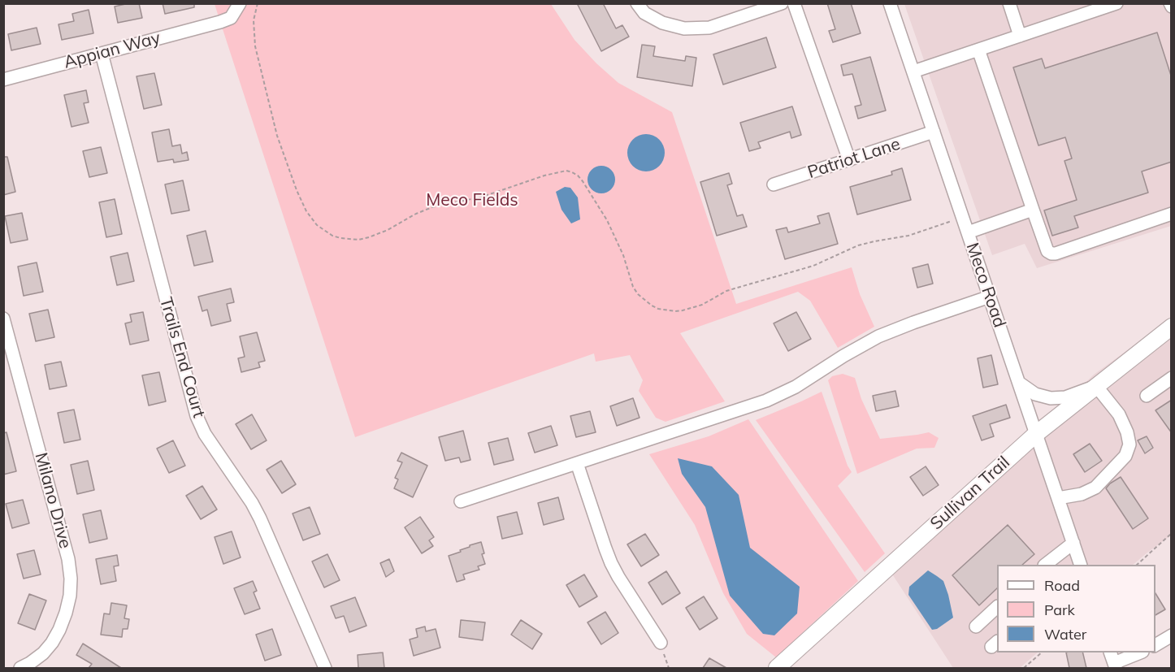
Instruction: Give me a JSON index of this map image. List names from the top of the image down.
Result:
{
  "streets": {
    "main road": ["Sullivan Trail"],
    "street": [
      "Appian Way",
      "Patriot Lane",
      "Meco Road",
      "Trails End Court",
      "Milano Drive"
    ]
  },
  "crossings": [
    ["Appian Way", "Trails End Court"],
    ["Patriot Lane", "Meco Road"],
    ["Meco Road", "Sullivan Trail"]
  ],
  "parks": ["Meco Fields"],
  "legend": ["Road", "Park", "Water"]
}
